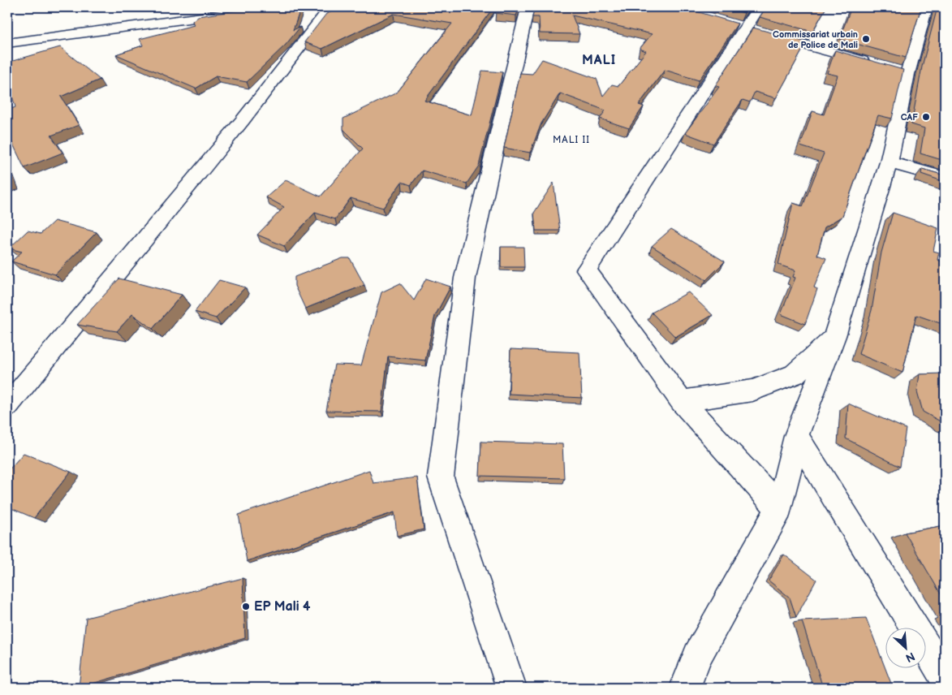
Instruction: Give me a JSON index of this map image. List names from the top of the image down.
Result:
{
  "districts": ["MALI", "MALI II"],
  "places": ["Commissariat urbain de Police de Mali", "CAF", "EP Mali 4"],
  "north": "bottom right"
}
